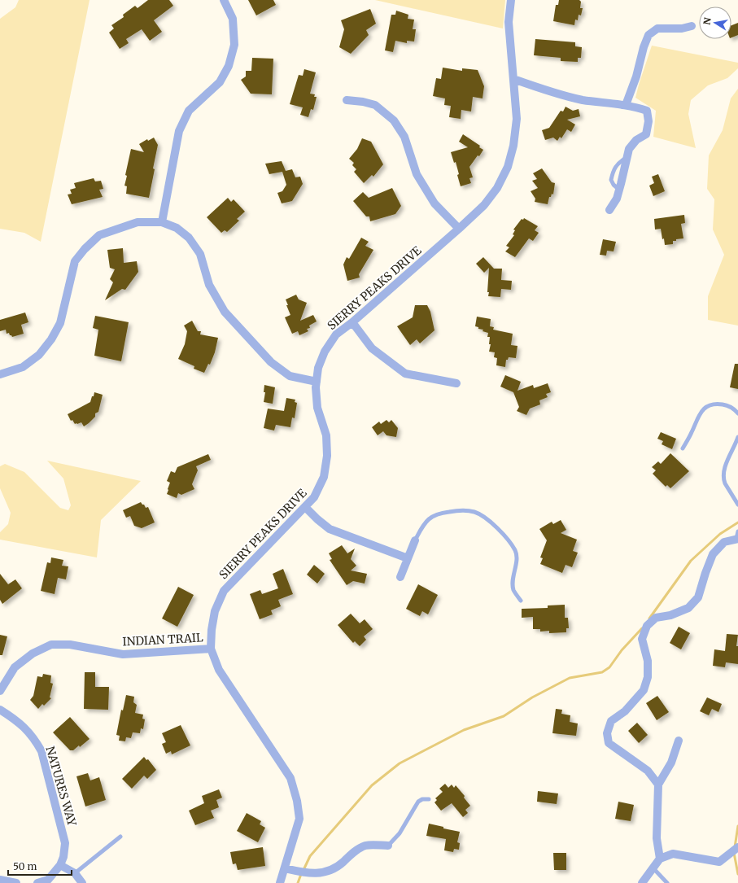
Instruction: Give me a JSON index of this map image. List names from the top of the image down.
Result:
{
  "streets": {
    "street": ["SIERRY PEAKS DRIVE", "INDIAN TRAIL", "NATURES WAY"]
  },
  "crossings": [
    ["SIERRY PEAKS DRIVE", "INDIAN TRAIL"]
  ],
  "scale_bar": "50 m",
  "north": "left"
}
